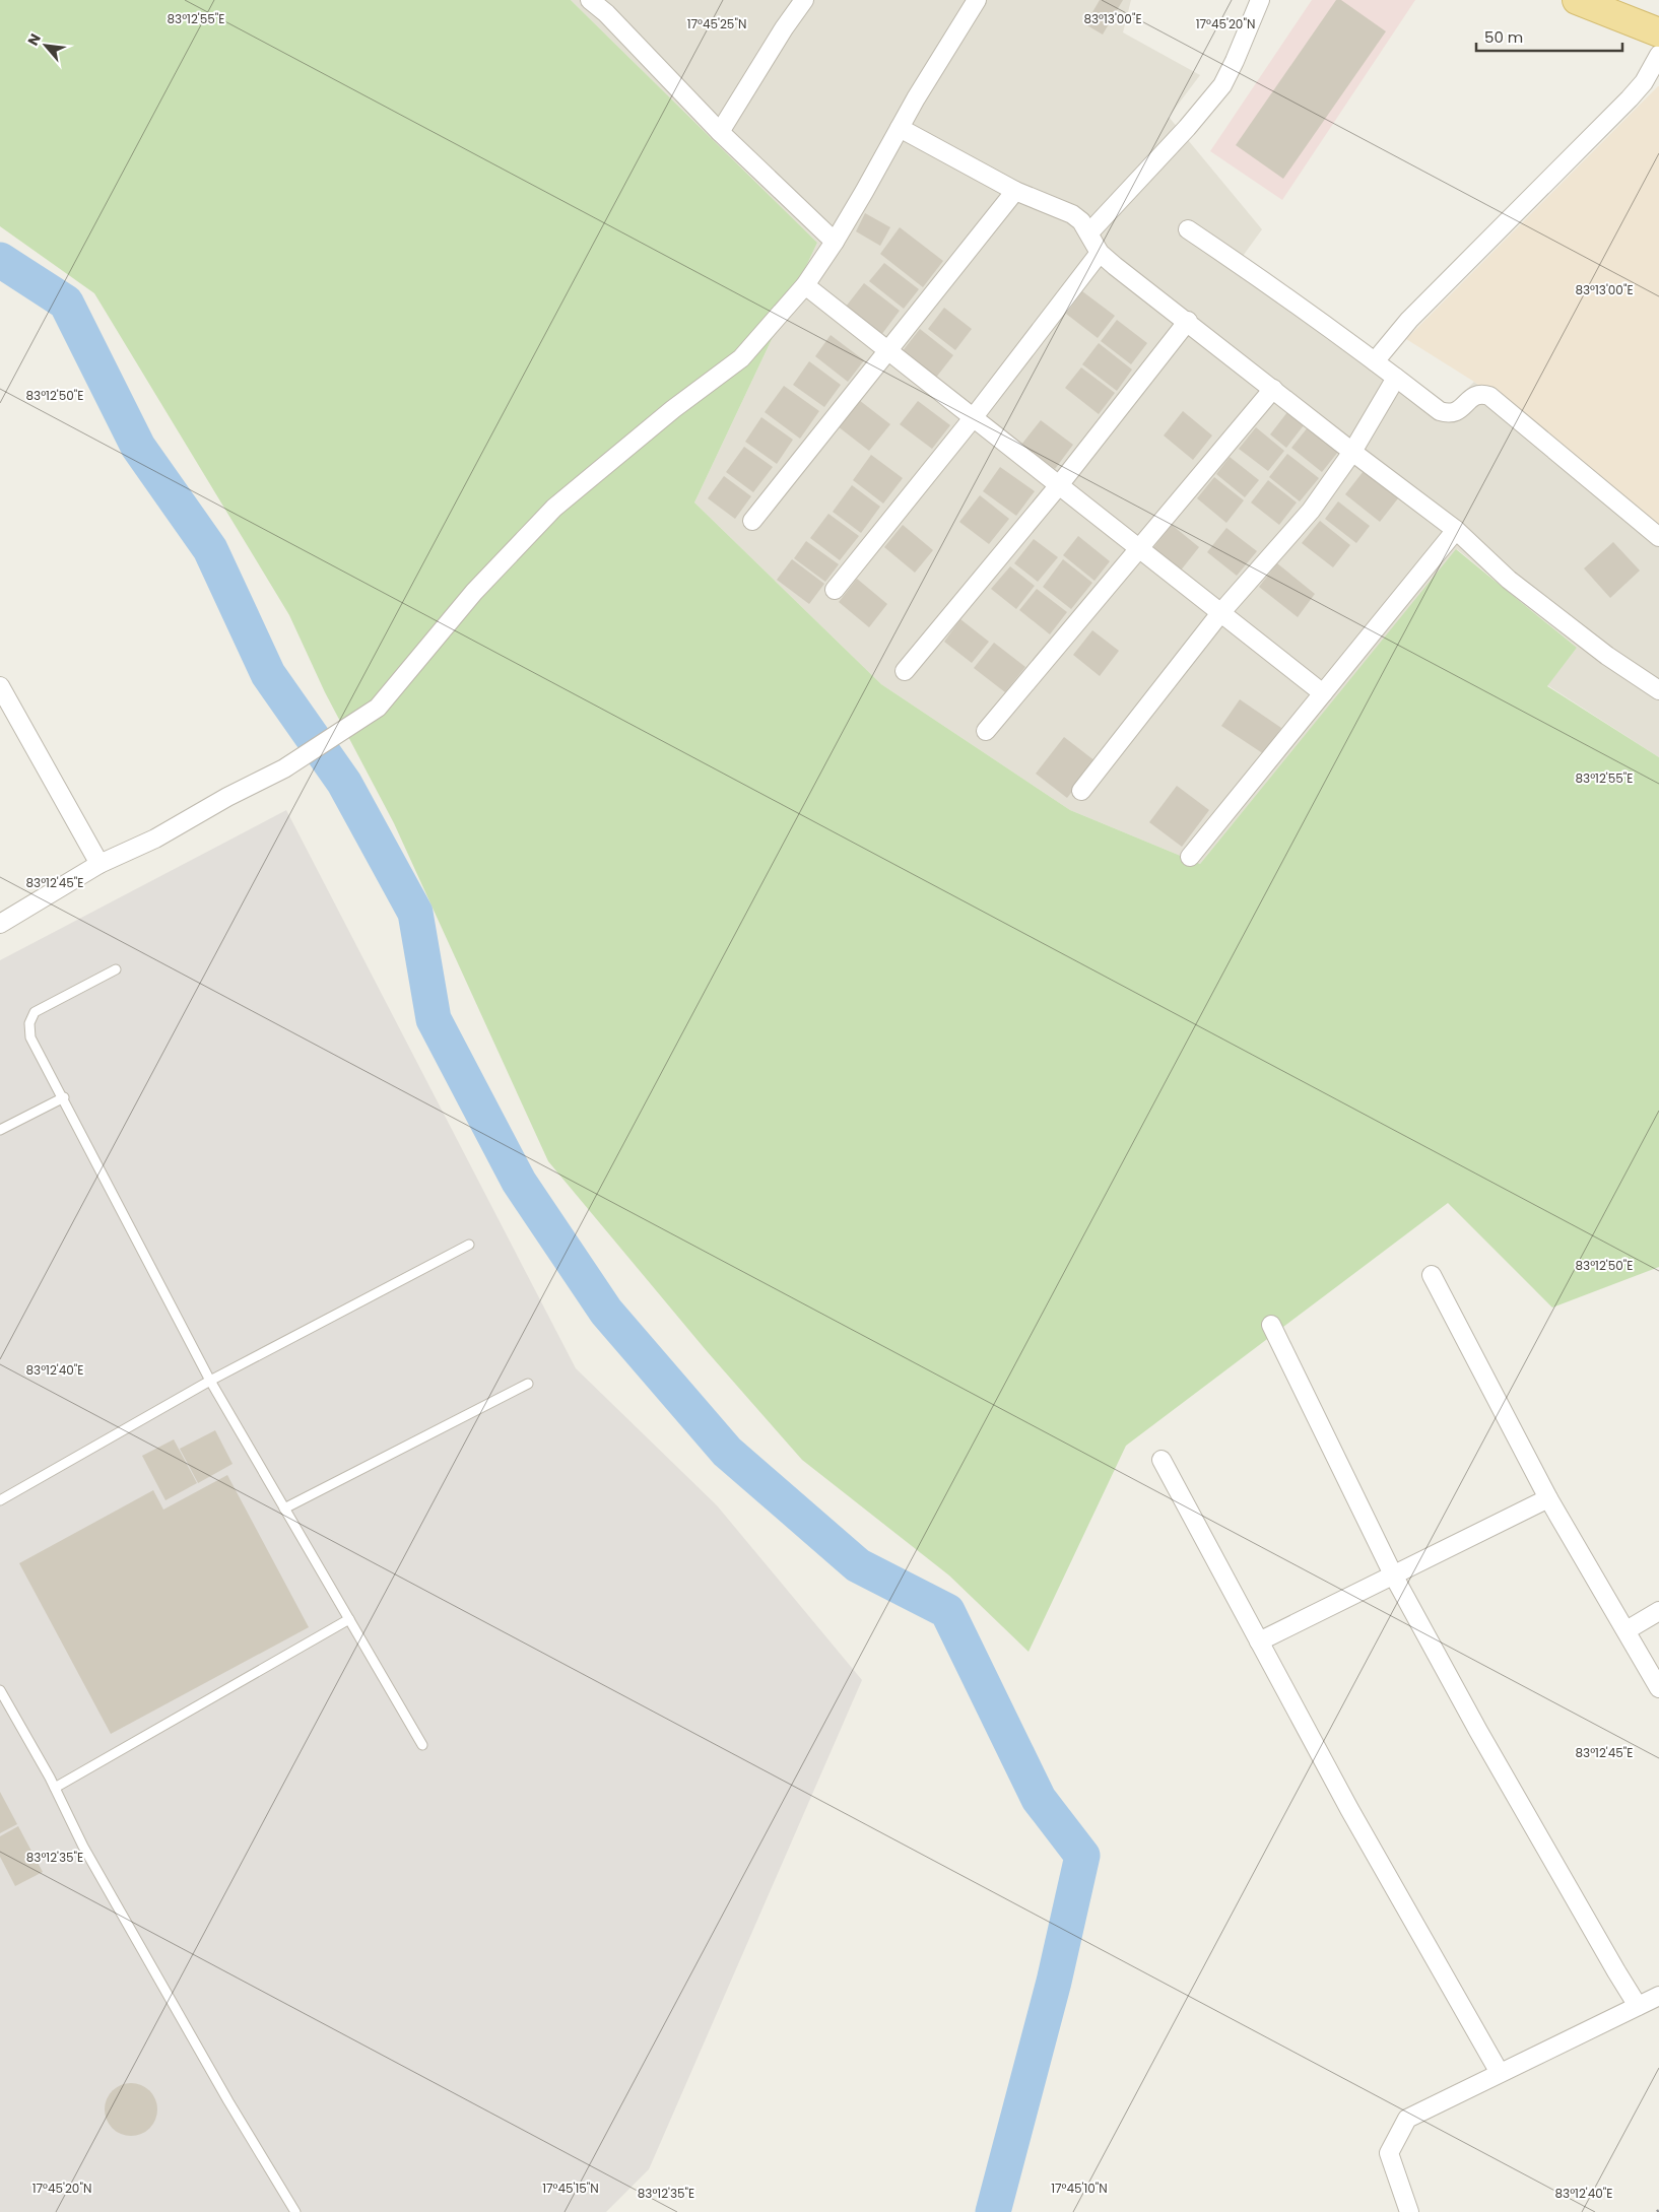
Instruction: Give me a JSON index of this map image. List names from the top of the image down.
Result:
{
  "scale_bar": "50 m",
  "north": "top left",
  "coordinates": [
    "83°12'55\"E",
    "83°13'00\"E",
    "17°45'25\"N",
    "17°45'20\"N",
    "83°12'50\"E",
    "83°12'45\"E",
    "83°12'40\"E",
    "83°12'35\"E",
    "17°45'15\"N",
    "17°45'10\"N"
  ]
}
